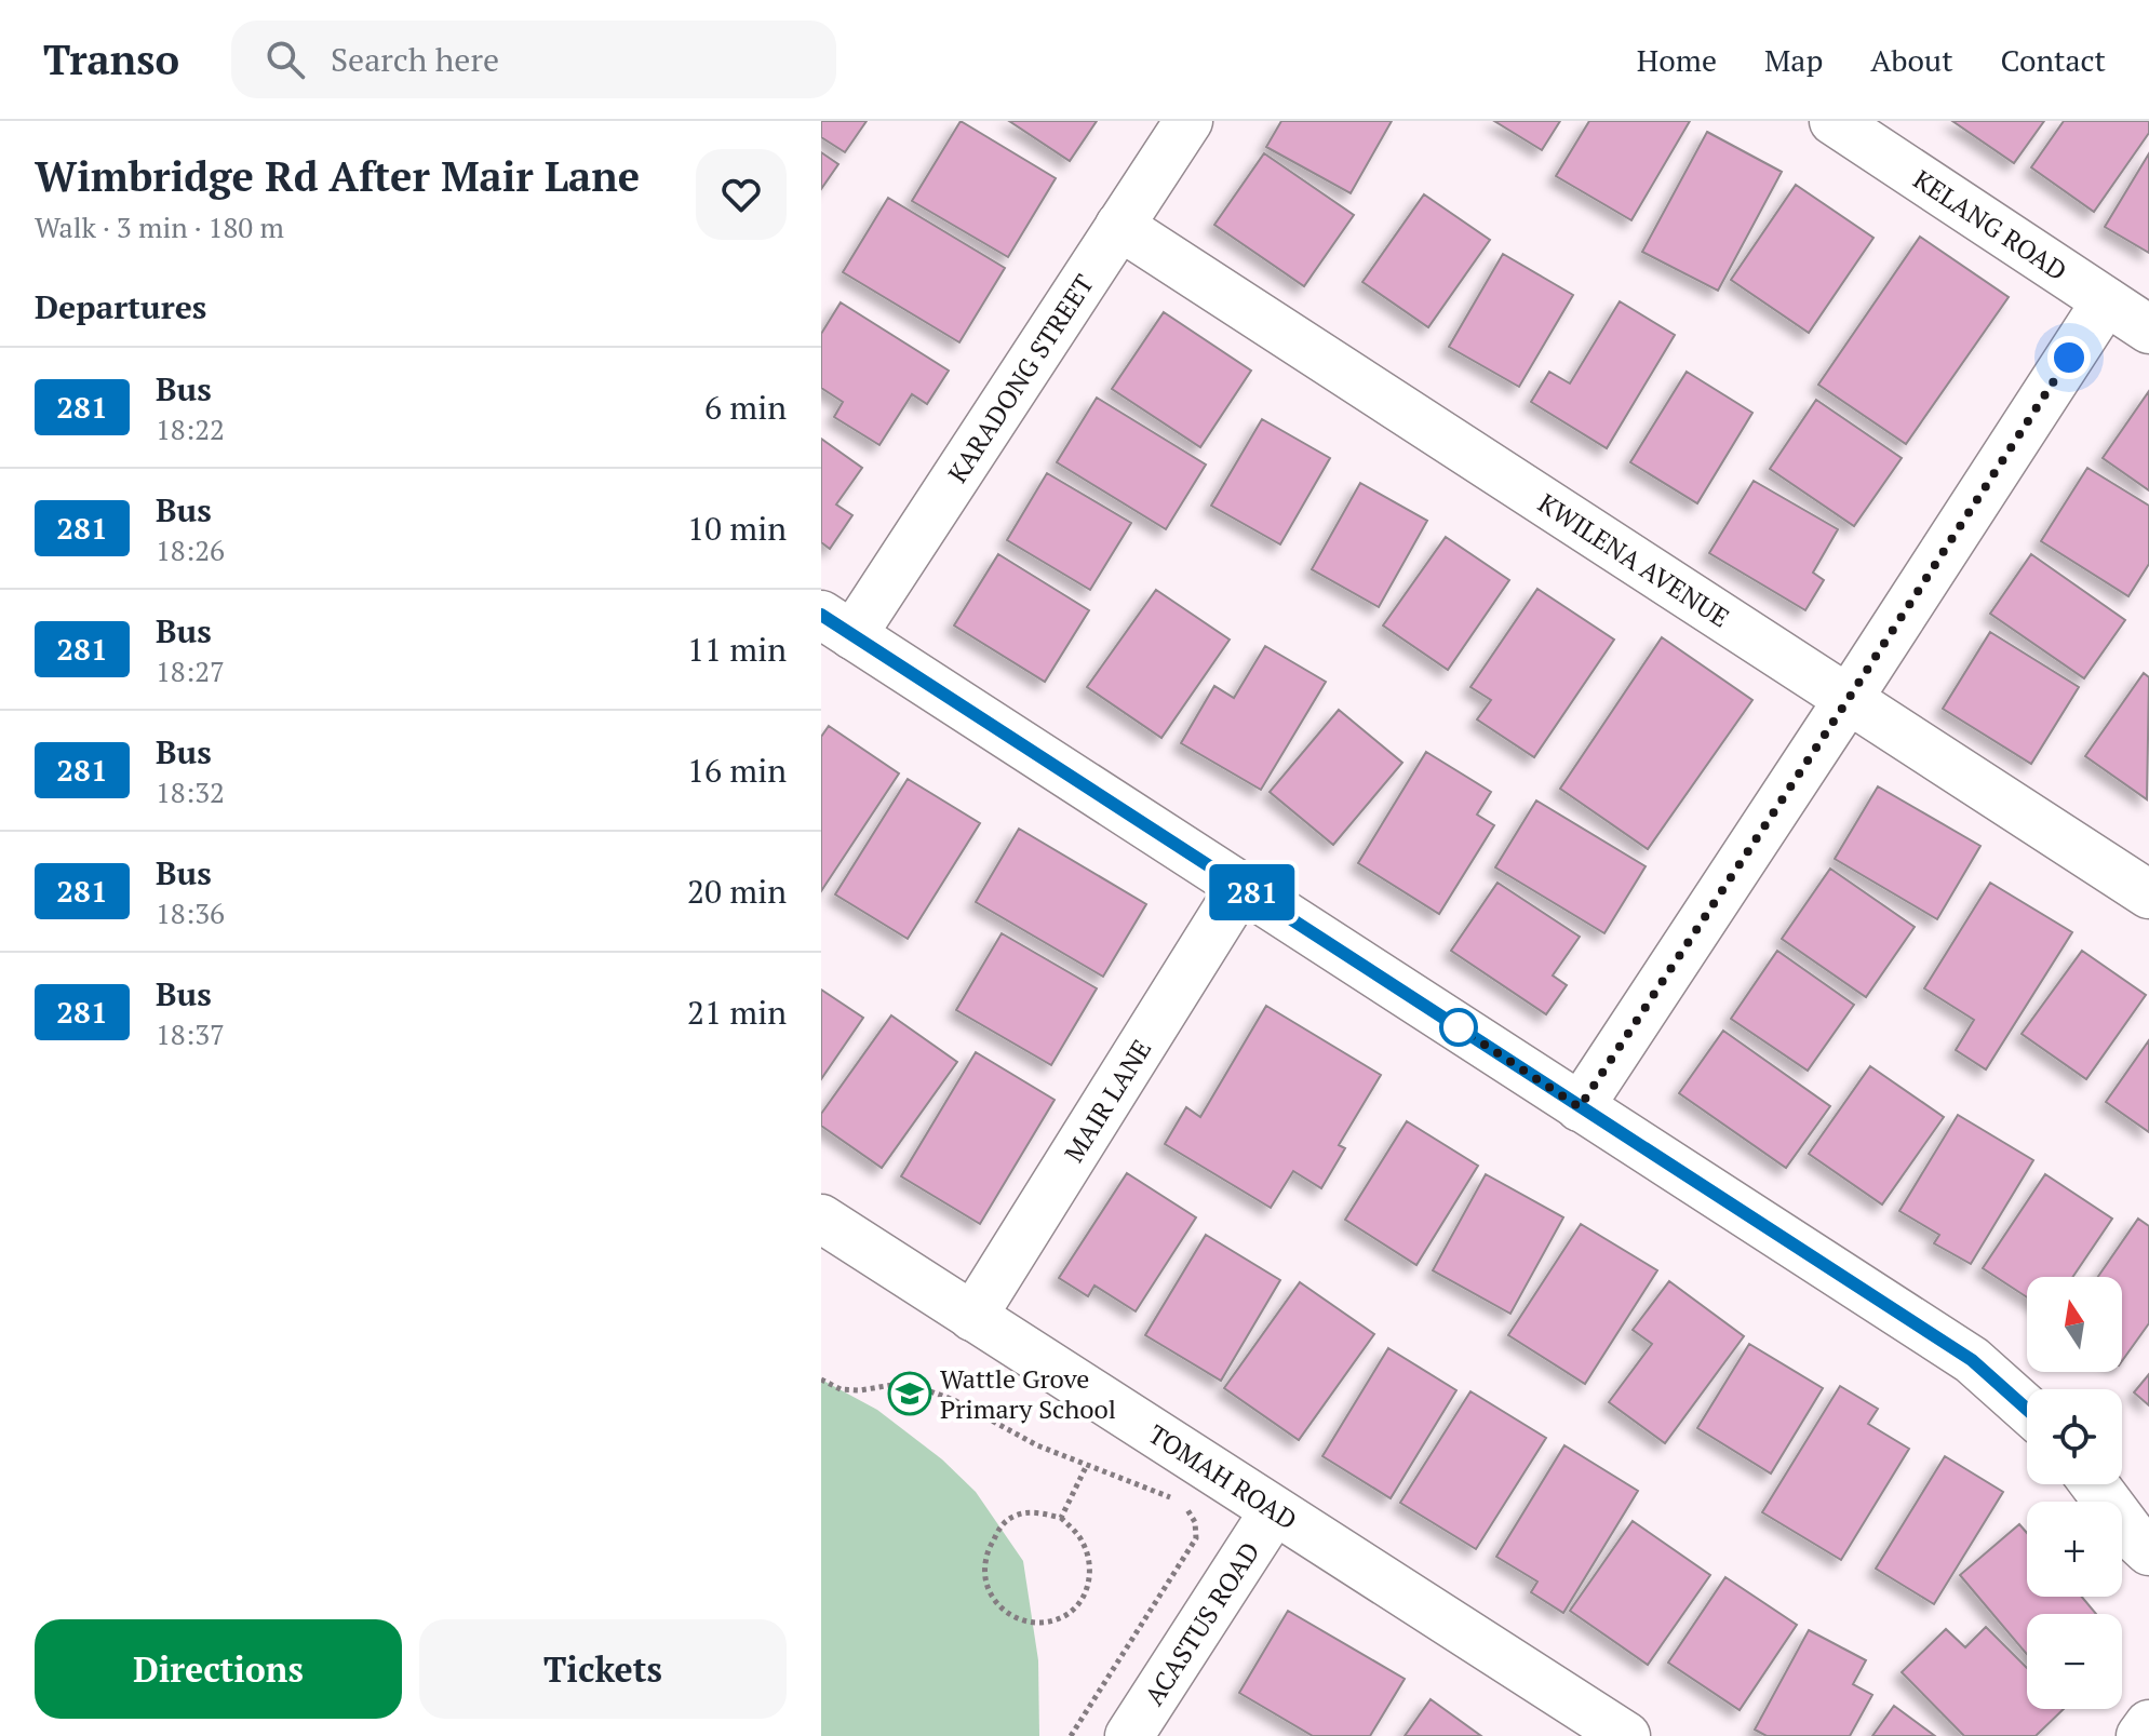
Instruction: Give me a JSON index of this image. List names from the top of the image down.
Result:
{
  "streets": {
    "street": [
      "KELANG ROAD",
      "KARADONG STREET",
      "KWILENA AVENUE",
      "MAIR LANE",
      "TOMAH ROAD",
      "ACASTUS ROAD"
    ]
  },
  "crossings": [
    ["KARADONG STREET", "KWILENA AVENUE"],
    ["MAIR LANE", "TOMAH ROAD"],
    ["TOMAH ROAD", "ACASTUS ROAD"]
  ],
  "places": {
    "school or university": ["Wattle Grove Primary School"]
  },
  "lines": ["bus line 281"],
  "north": "top",
  "page": {
    "header": "Transo",
    "search": "Search here",
    "nav": [
      "Home",
      "Map",
      "About",
      "Contact"
    ],
    "heading": [
      ["Wimbridge Rd After Mair Lane", "Walk · 3 min · 180 m"],
      "Departures"
    ],
    "on_map": "281",
    "list": [
      {
        "mark": "281",
        "name": "Bus",
        "note": "18:22",
        "value": "6 min"
      },
      {
        "mark": "281",
        "name": "Bus",
        "note": "18:26",
        "value": "10 min"
      },
      {
        "mark": "281",
        "name": "Bus",
        "note": "18:27",
        "value": "11 min"
      },
      {
        "mark": "281",
        "name": "Bus",
        "note": "18:32",
        "value": "16 min"
      },
      {
        "mark": "281",
        "name": "Bus",
        "note": "18:36",
        "value": "20 min"
      },
      {
        "mark": "281",
        "name": "Bus",
        "note": "18:37",
        "value": "21 min"
      }
    ],
    "map_buttons": ["+", "−"],
    "buttons": ["Directions", "Tickets"]
  }
}
